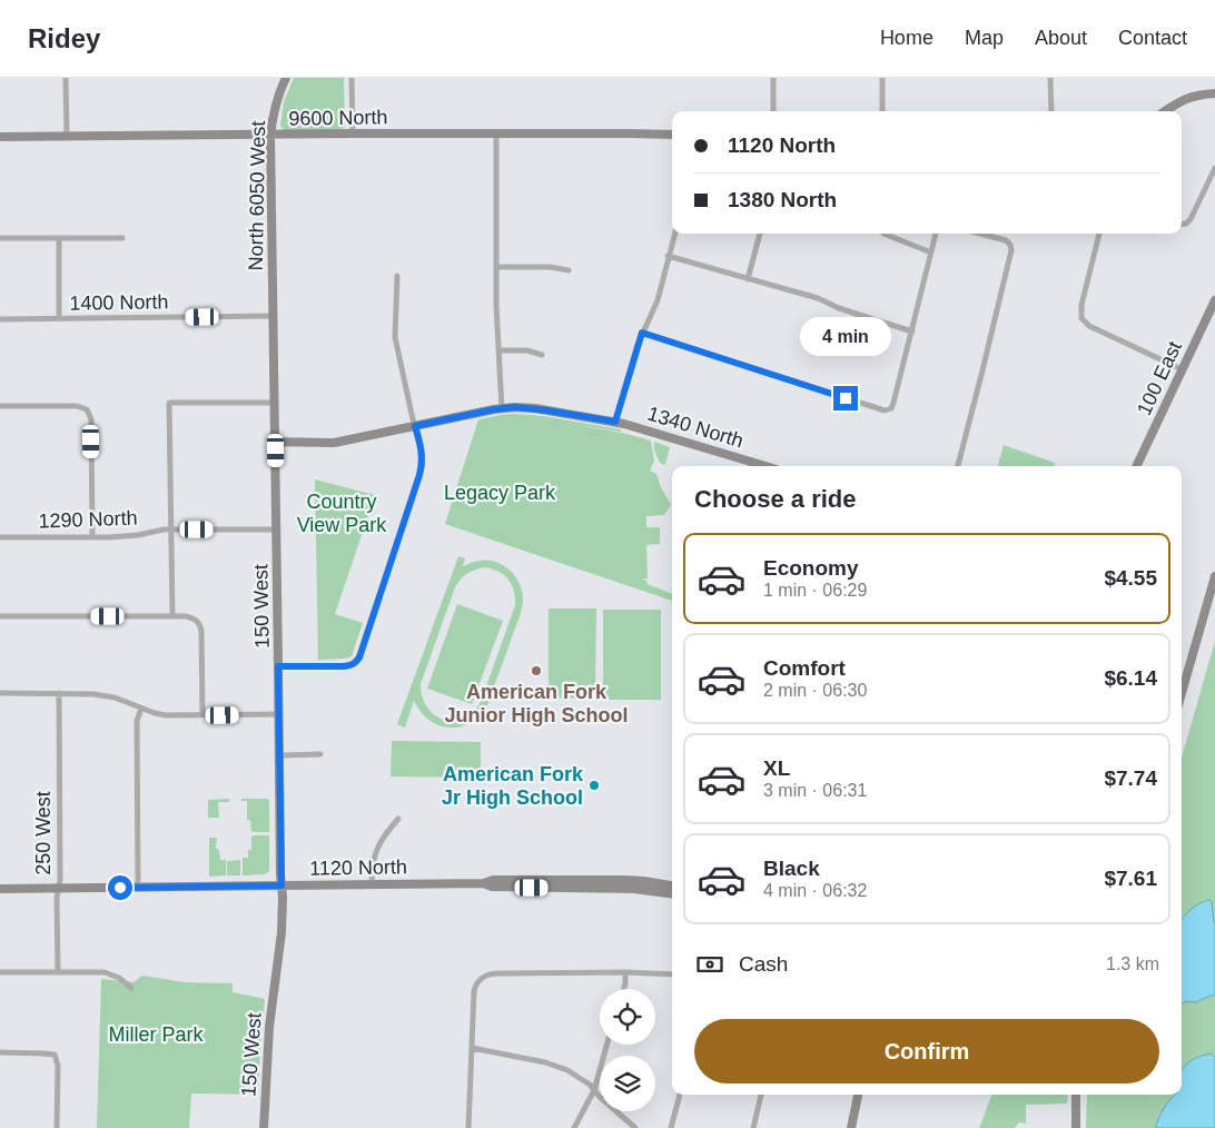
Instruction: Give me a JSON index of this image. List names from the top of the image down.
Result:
{
  "streets": {
    "street": [
      "9600 North",
      "North 6050 West",
      "1400 North",
      "100 East",
      "1340 North",
      "1290 North",
      "150 West",
      "250 West",
      "1120 North"
    ]
  },
  "crossings": [
    ["9600 North", "North 6050 West"],
    ["North 6050 West", "1400 North"],
    ["North 6050 West", "150 West"],
    ["1400 North", "150 West"],
    ["1340 North", "150 West"],
    ["1290 North", "150 West"],
    ["150 West", "1120 North"],
    ["250 West", "1120 North"]
  ],
  "parks": ["Legacy Park", "Country View Park", "Miller Park"],
  "places": ["American Fork Junior High School", "American Fork Jr High School"],
  "page": {
    "header": "Ridey",
    "nav": [
      "Home",
      "Map",
      "About",
      "Contact"
    ],
    "banner": ["1120 North", "1380 North"],
    "bubble": "4 min",
    "heading": "Choose a ride",
    "list": [
      {
        "name": "Economy",
        "note": "1 min · 06:29",
        "value": "$4.55"
      },
      {
        "name": "Comfort",
        "note": "2 min · 06:30",
        "value": "$6.14"
      },
      {
        "name": "XL",
        "note": "3 min · 06:31",
        "value": "$7.74"
      },
      {
        "name": "Black",
        "note": "4 min · 06:32",
        "value": "$7.61"
      }
    ],
    "pay": ["Cash", "1.3 km"],
    "buttons": "Confirm"
  }
}
